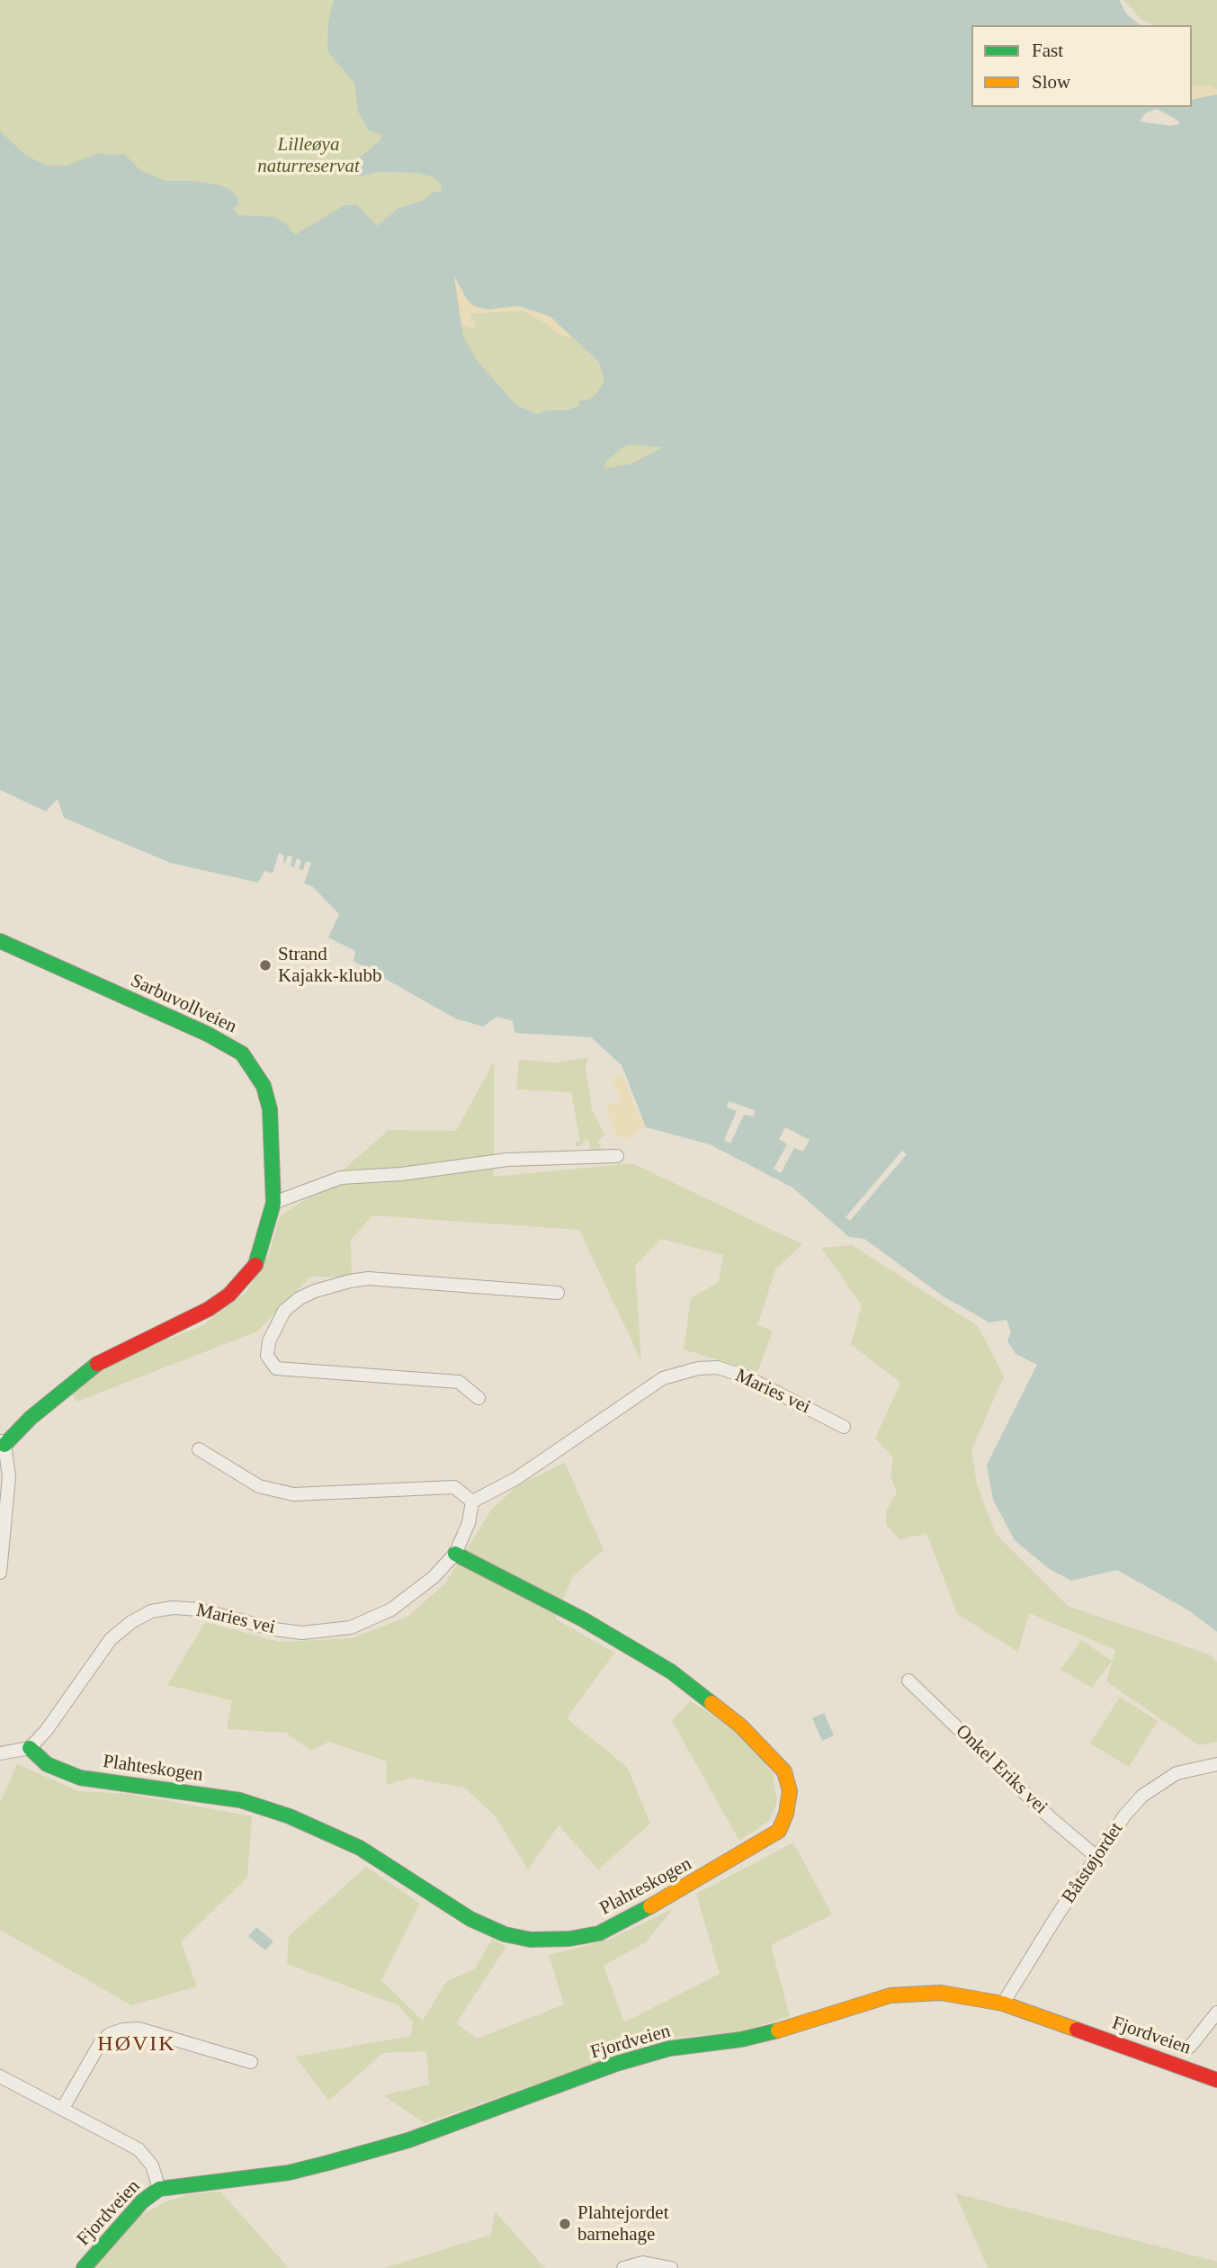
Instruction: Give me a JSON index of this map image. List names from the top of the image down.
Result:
{
  "streets": {
    "street": [
      "Sarbuvollveien",
      "Maries vei",
      "Plahteskogen",
      "Onkel Eriks vei",
      "Båtstøjordet",
      "Fjordveien"
    ]
  },
  "crossings": [
    ["Maries vei", "Plahteskogen"],
    ["Onkel Eriks vei", "Båtstøjordet"],
    ["Båtstøjordet", "Fjordveien"]
  ],
  "districts": ["HØVIK"],
  "parks": ["Lilleøya naturreservat"],
  "places": ["Strand Kajakk-klubb", "Plahtejordet barnehage"],
  "legend": ["Fast", "Slow"]
}
